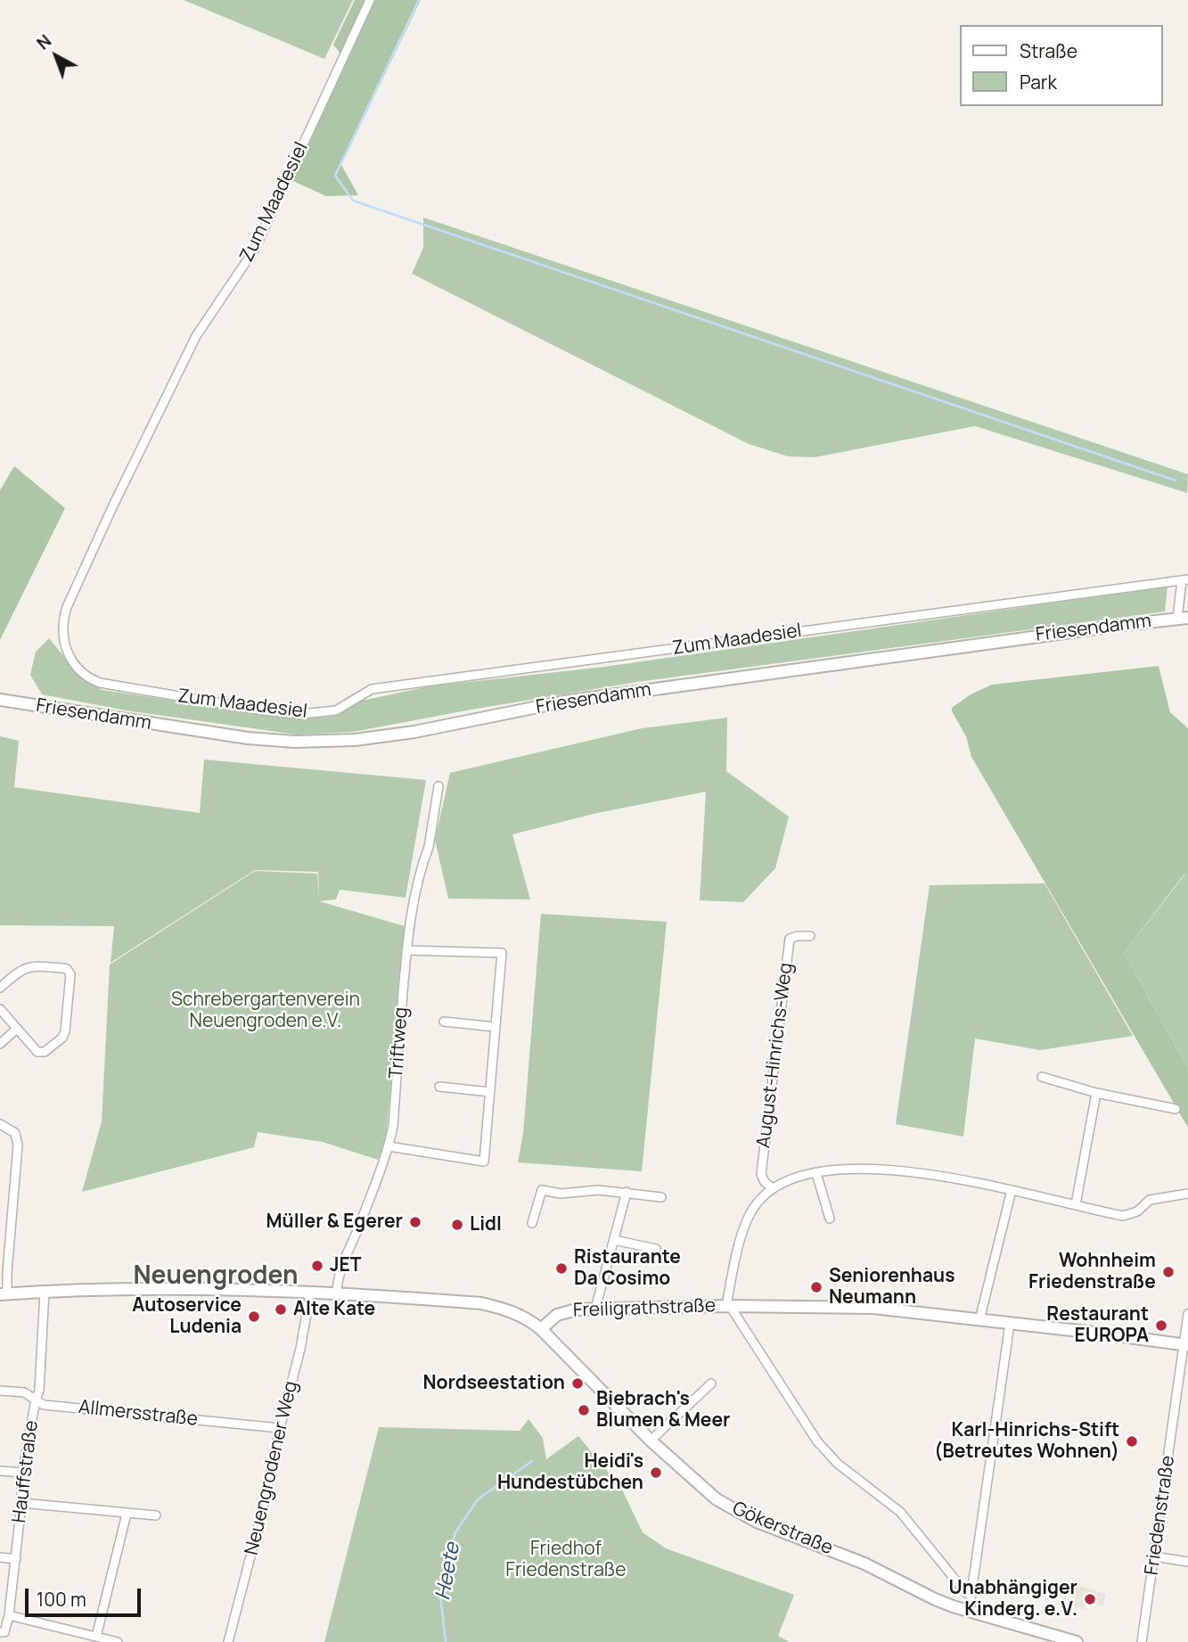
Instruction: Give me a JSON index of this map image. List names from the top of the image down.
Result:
{
  "streets": {
    "main road": ["Friesendamm", "Freiligrathstraße", "Gökerstraße"],
    "street": [
      "Zum Maadesiel",
      "Triftweg",
      "August-Hinrichs-Weg",
      "Allmersstraße",
      "Neuengrodener Weg",
      "Hauffstraße",
      "Friedenstraße"
    ]
  },
  "crossings": [
    ["Zum Maadesiel", "Friesendamm"],
    ["Freiligrathstraße", "Friedenstraße"],
    ["Freiligrathstraße", "Gökerstraße"],
    ["Allmersstraße", "Neuengrodener Weg"],
    ["Allmersstraße", "Hauffstraße"]
  ],
  "districts": ["Neuengroden"],
  "water": ["Heete"],
  "parks": ["Schrebergartenverein Neuengroden e.V.", "Friedhof Friedenstraße"],
  "places": [
    "Müller & Egerer",
    "Lidl",
    "JET",
    "Ristaurante Da Cosimo",
    "Wohnheim Friedenstraße",
    "Seniorenhaus Neumann",
    "Alte Kate",
    "Autoservice Ludenia",
    "Restaurant EUROPA",
    "Nordseestation",
    "Biebrach's Blumen & Meer",
    "Karl-Hinrichs-Stift (Betreutes Wohnen)",
    "Heidi's Hundestübchen",
    "Unabhängiger Kinderg. e.V."
  ],
  "legend": ["Straße", "Park"],
  "scale_bar": "100 m",
  "north": "top left"
}
